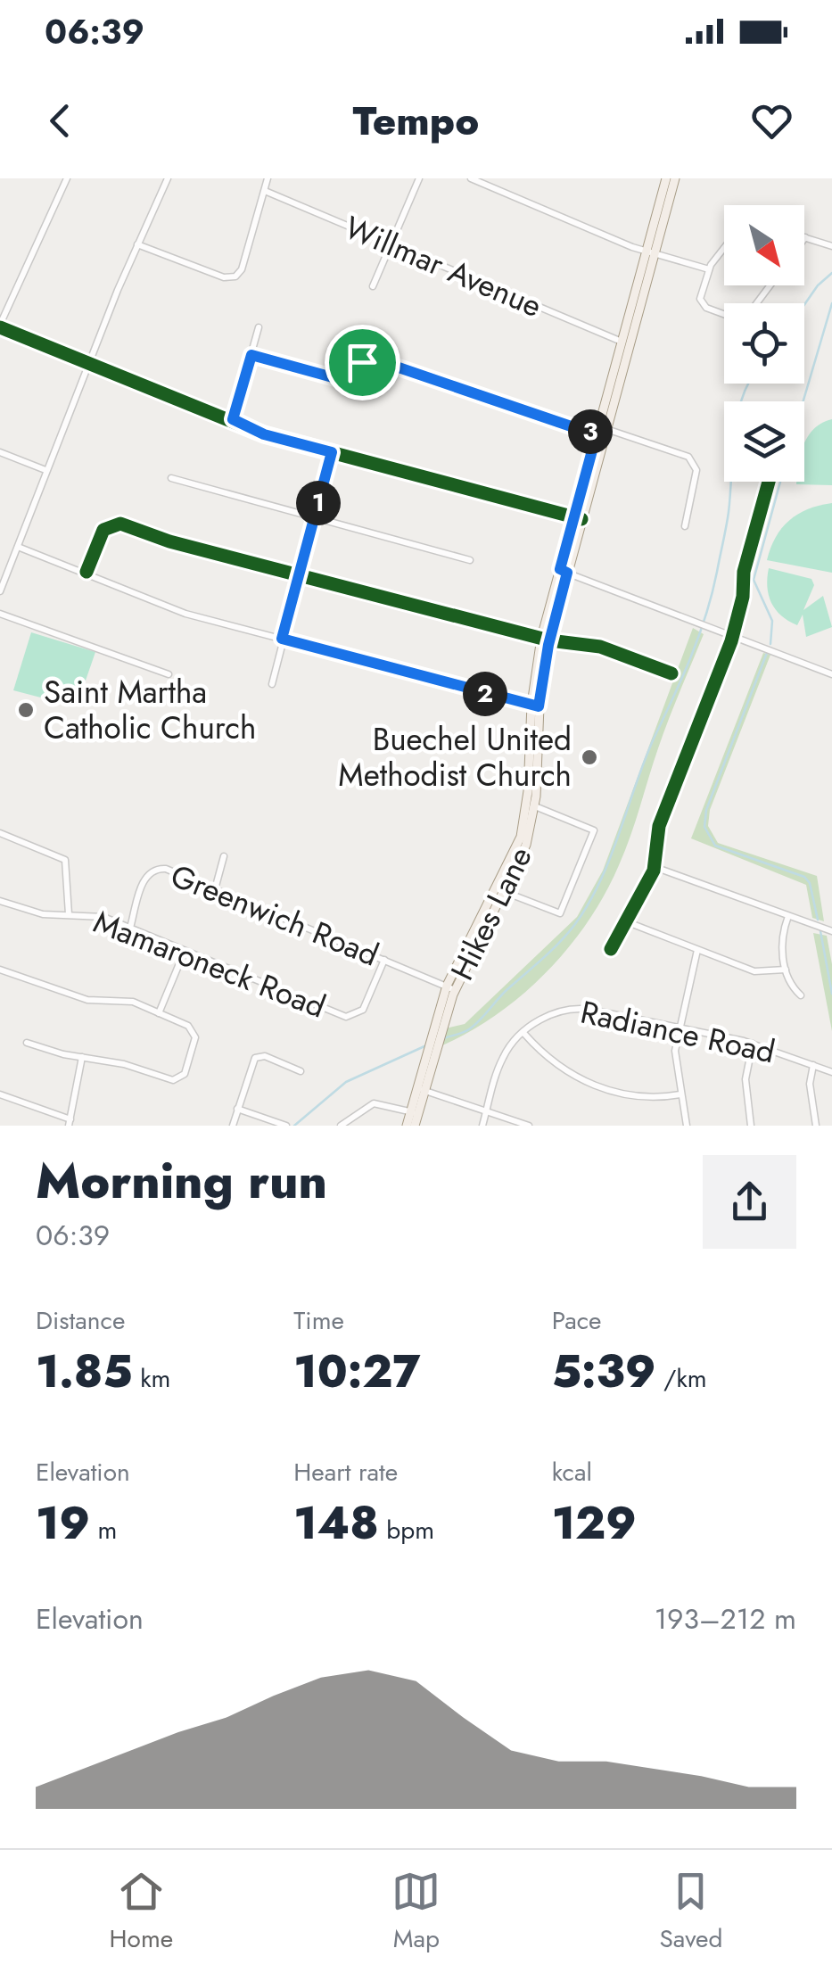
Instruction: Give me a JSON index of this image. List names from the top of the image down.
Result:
{
  "streets": {
    "main road": ["Hikes Lane"],
    "street": [
      "Willmar Avenue",
      "Greenwich Road",
      "Mamaroneck Road",
      "Radiance Road"
    ]
  },
  "crossings": [
    ["Willmar Avenue", "Hikes Lane"],
    ["Hikes Lane", "Greenwich Road"],
    ["Greenwich Road", "Mamaroneck Road"]
  ],
  "places": ["Saint Martha Catholic Church", "Buechel United Methodist Church"],
  "north": "bottom right",
  "page": {
    "status": "06:39",
    "header": "Tempo",
    "pins": ["3", "1", "2"],
    "heading": ["Morning run", "06:39"],
    "stats": [
      ["Distance", "1.85 km"],
      ["Time", "10:27"],
      ["Pace", "5:39 /km"],
      ["Elevation", "19 m"],
      ["Heart rate", "148 bpm"],
      ["kcal", "129"]
    ],
    "chart": ["Elevation", "193–212 m"],
    "tabs": ["Home", "Map", "Saved"]
  }
}
